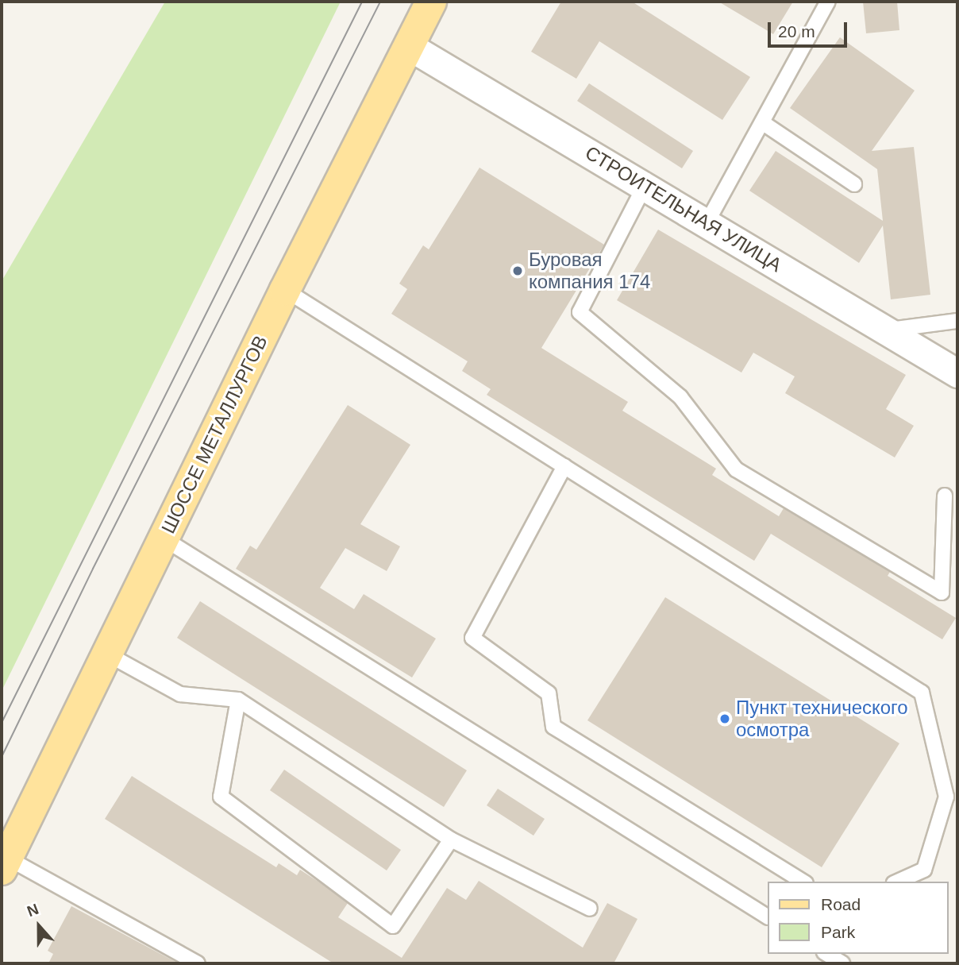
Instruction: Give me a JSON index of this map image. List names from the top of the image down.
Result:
{
  "streets": {
    "main road": ["ШОССЕ МЕТАЛЛУРГОВ"],
    "street": ["СТРОИТЕЛЬНАЯ УЛИЦА"]
  },
  "crossings": [
    ["СТРОИТЕЛЬНАЯ УЛИЦА", "ШОССЕ МЕТАЛЛУРГОВ"]
  ],
  "places": ["Буровая компания 174", "Пункт технического осмотра"],
  "legend": ["Road", "Park"],
  "scale_bar": "20 m",
  "north": "top"
}
